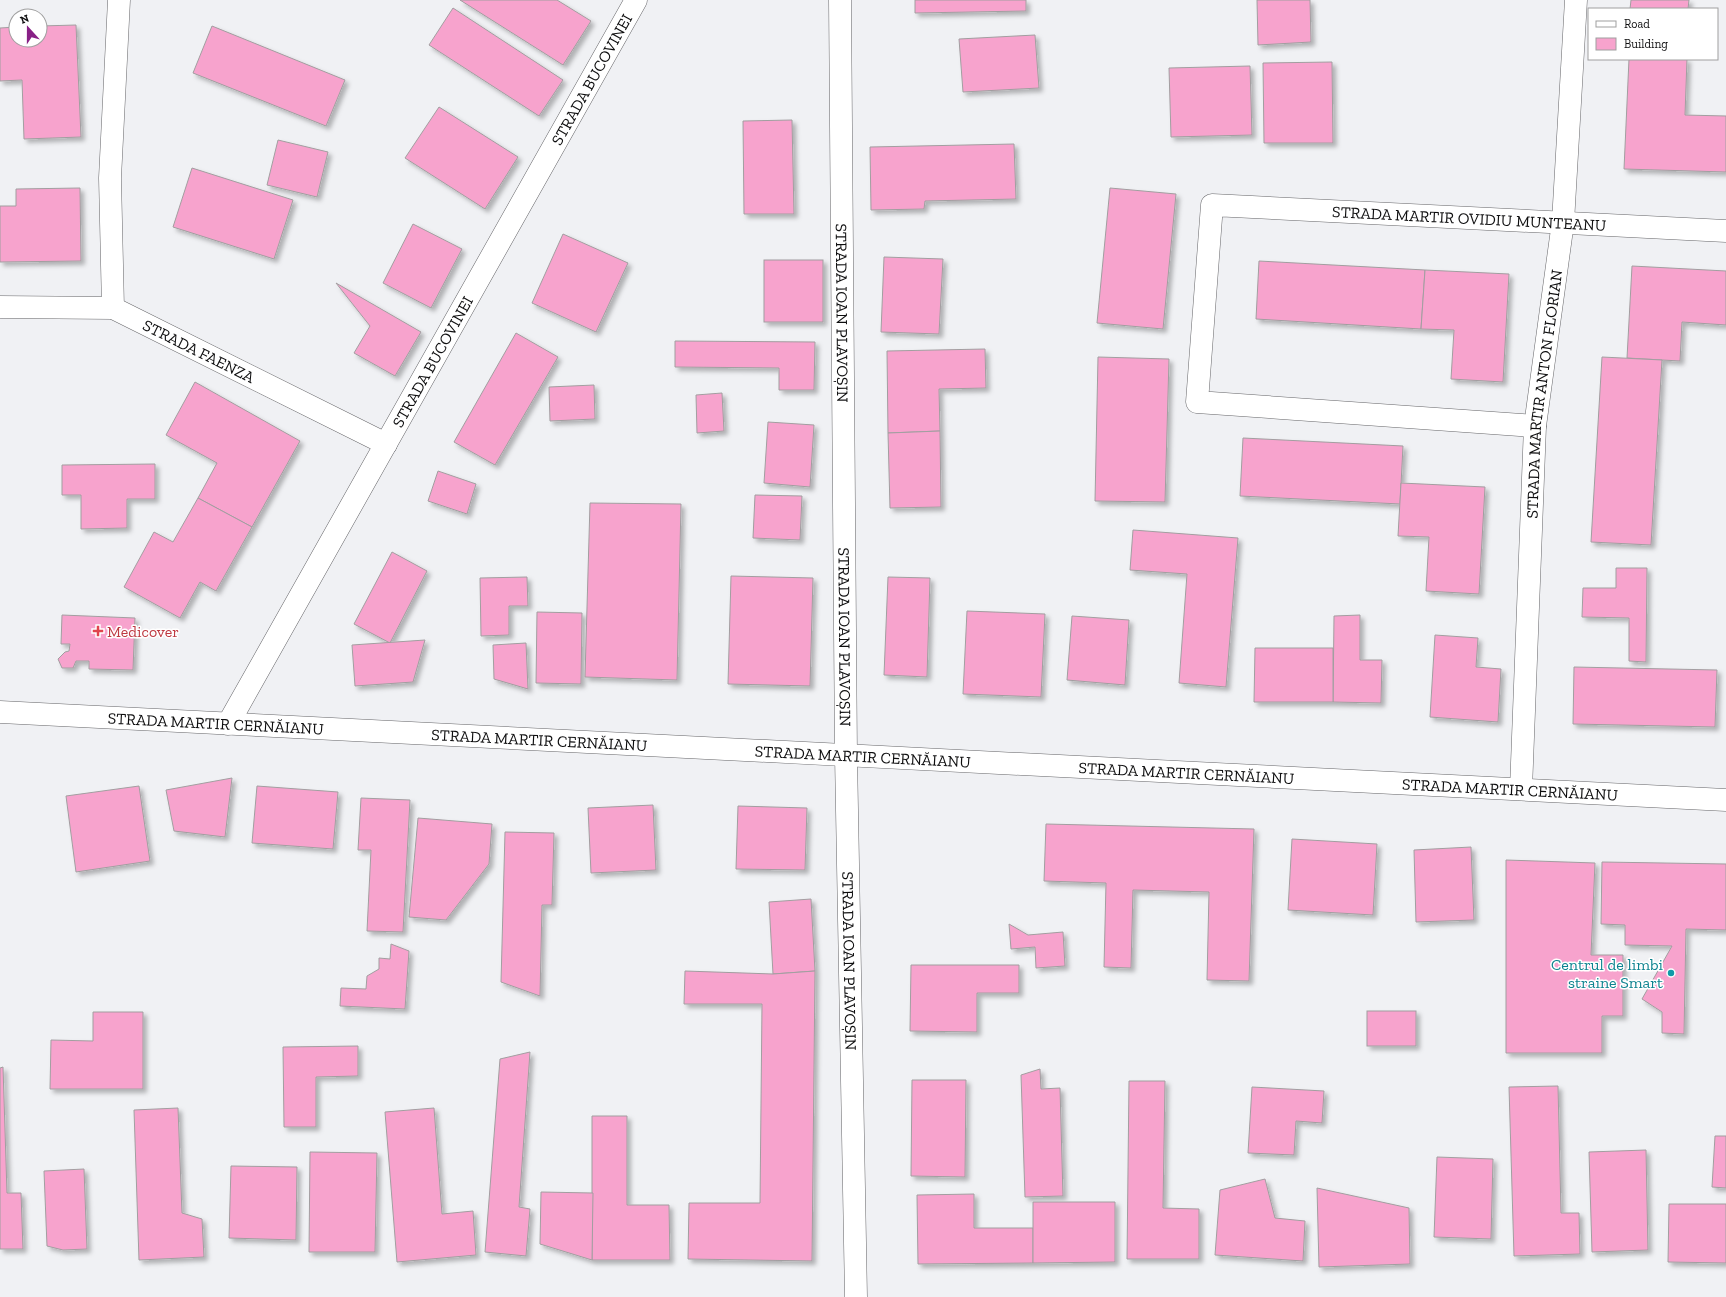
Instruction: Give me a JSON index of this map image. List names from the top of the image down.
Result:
{
  "streets": {
    "street": [
      "STRADA BUCOVINEI",
      "STRADA MARTIR OVIDIU MUNTEANU",
      "STRADA IOAN PLAVOȘIN",
      "STRADA FAENZA",
      "STRADA MARTIR ANTON FLORIAN",
      "STRADA MARTIR CERNĂIANU"
    ]
  },
  "crossings": [
    ["STRADA BUCOVINEI", "STRADA FAENZA"],
    ["STRADA BUCOVINEI", "STRADA MARTIR CERNĂIANU"],
    ["STRADA MARTIR OVIDIU MUNTEANU", "STRADA MARTIR ANTON FLORIAN"],
    ["STRADA IOAN PLAVOȘIN", "STRADA MARTIR CERNĂIANU"],
    ["STRADA MARTIR ANTON FLORIAN", "STRADA MARTIR CERNĂIANU"]
  ],
  "places": {
    "health": ["Medicover"],
    "other": ["Centrul de limbi straine Smart"]
  },
  "legend": ["Road", "Building"],
  "north": "top"
}
